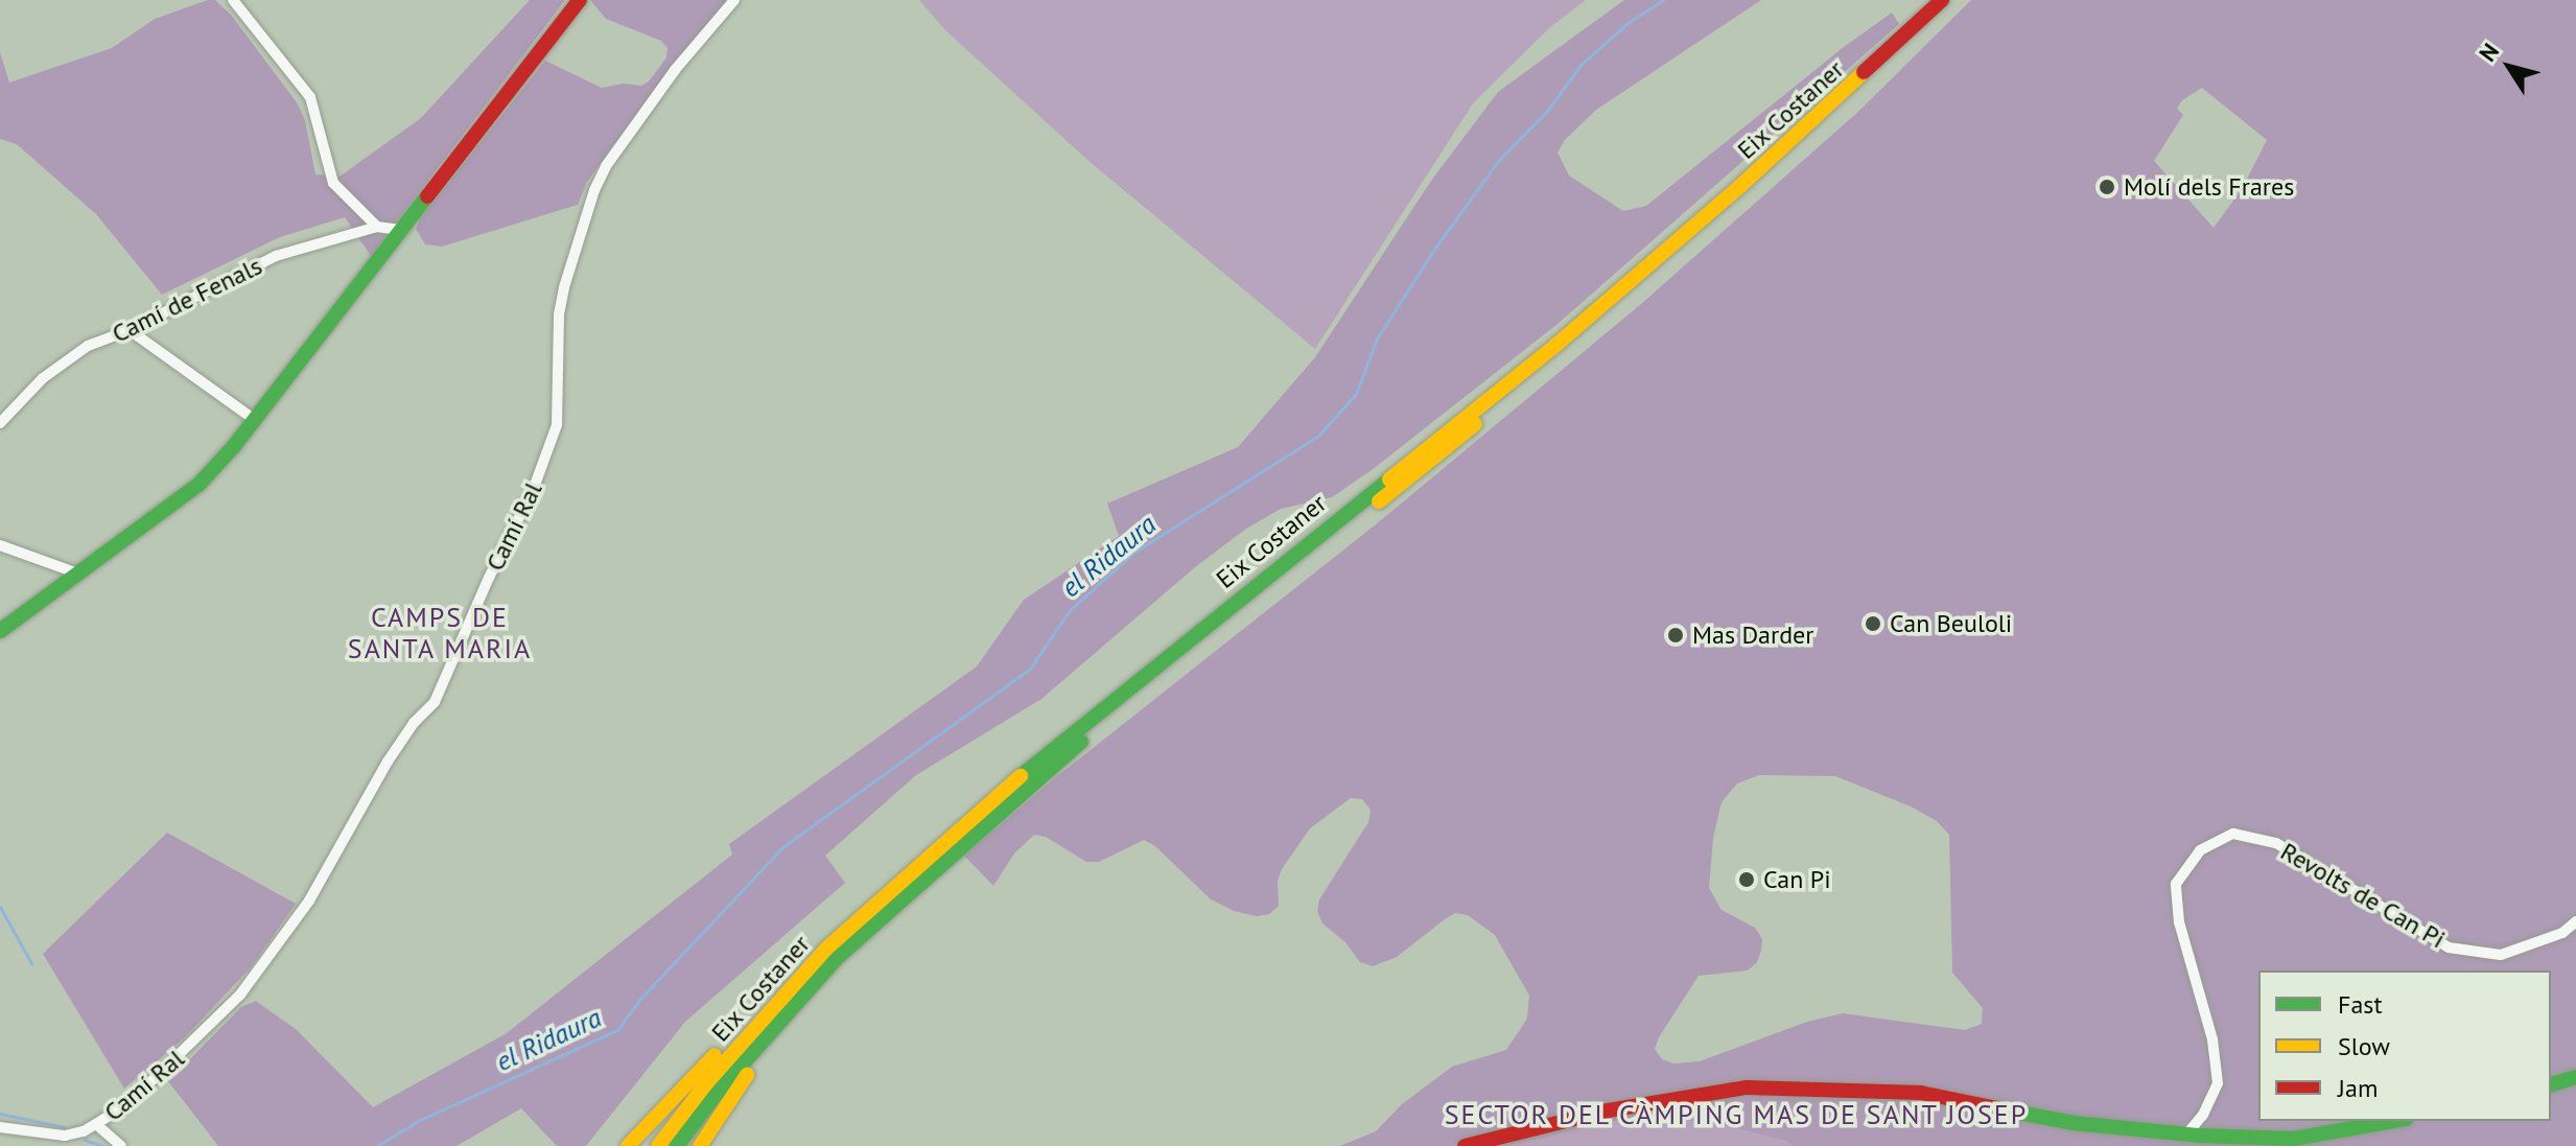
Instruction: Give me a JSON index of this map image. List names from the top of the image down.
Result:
{
  "streets": {
    "main road": ["Eix Costaner"],
    "street": ["Camí de Fenals", "Camí Ral", "Revolts de Can Pi"]
  },
  "districts": ["CAMPS DE SANTA MARIA", "SECTOR DEL CÀMPING MAS DE SANT JOSEP"],
  "water": ["el Ridaura"],
  "places": [
    "Molí dels Frares",
    "Can Beuloli",
    "Mas Darder",
    "Can Pi"
  ],
  "legend": ["Fast", "Slow", "Jam"],
  "north": "top left"
}
